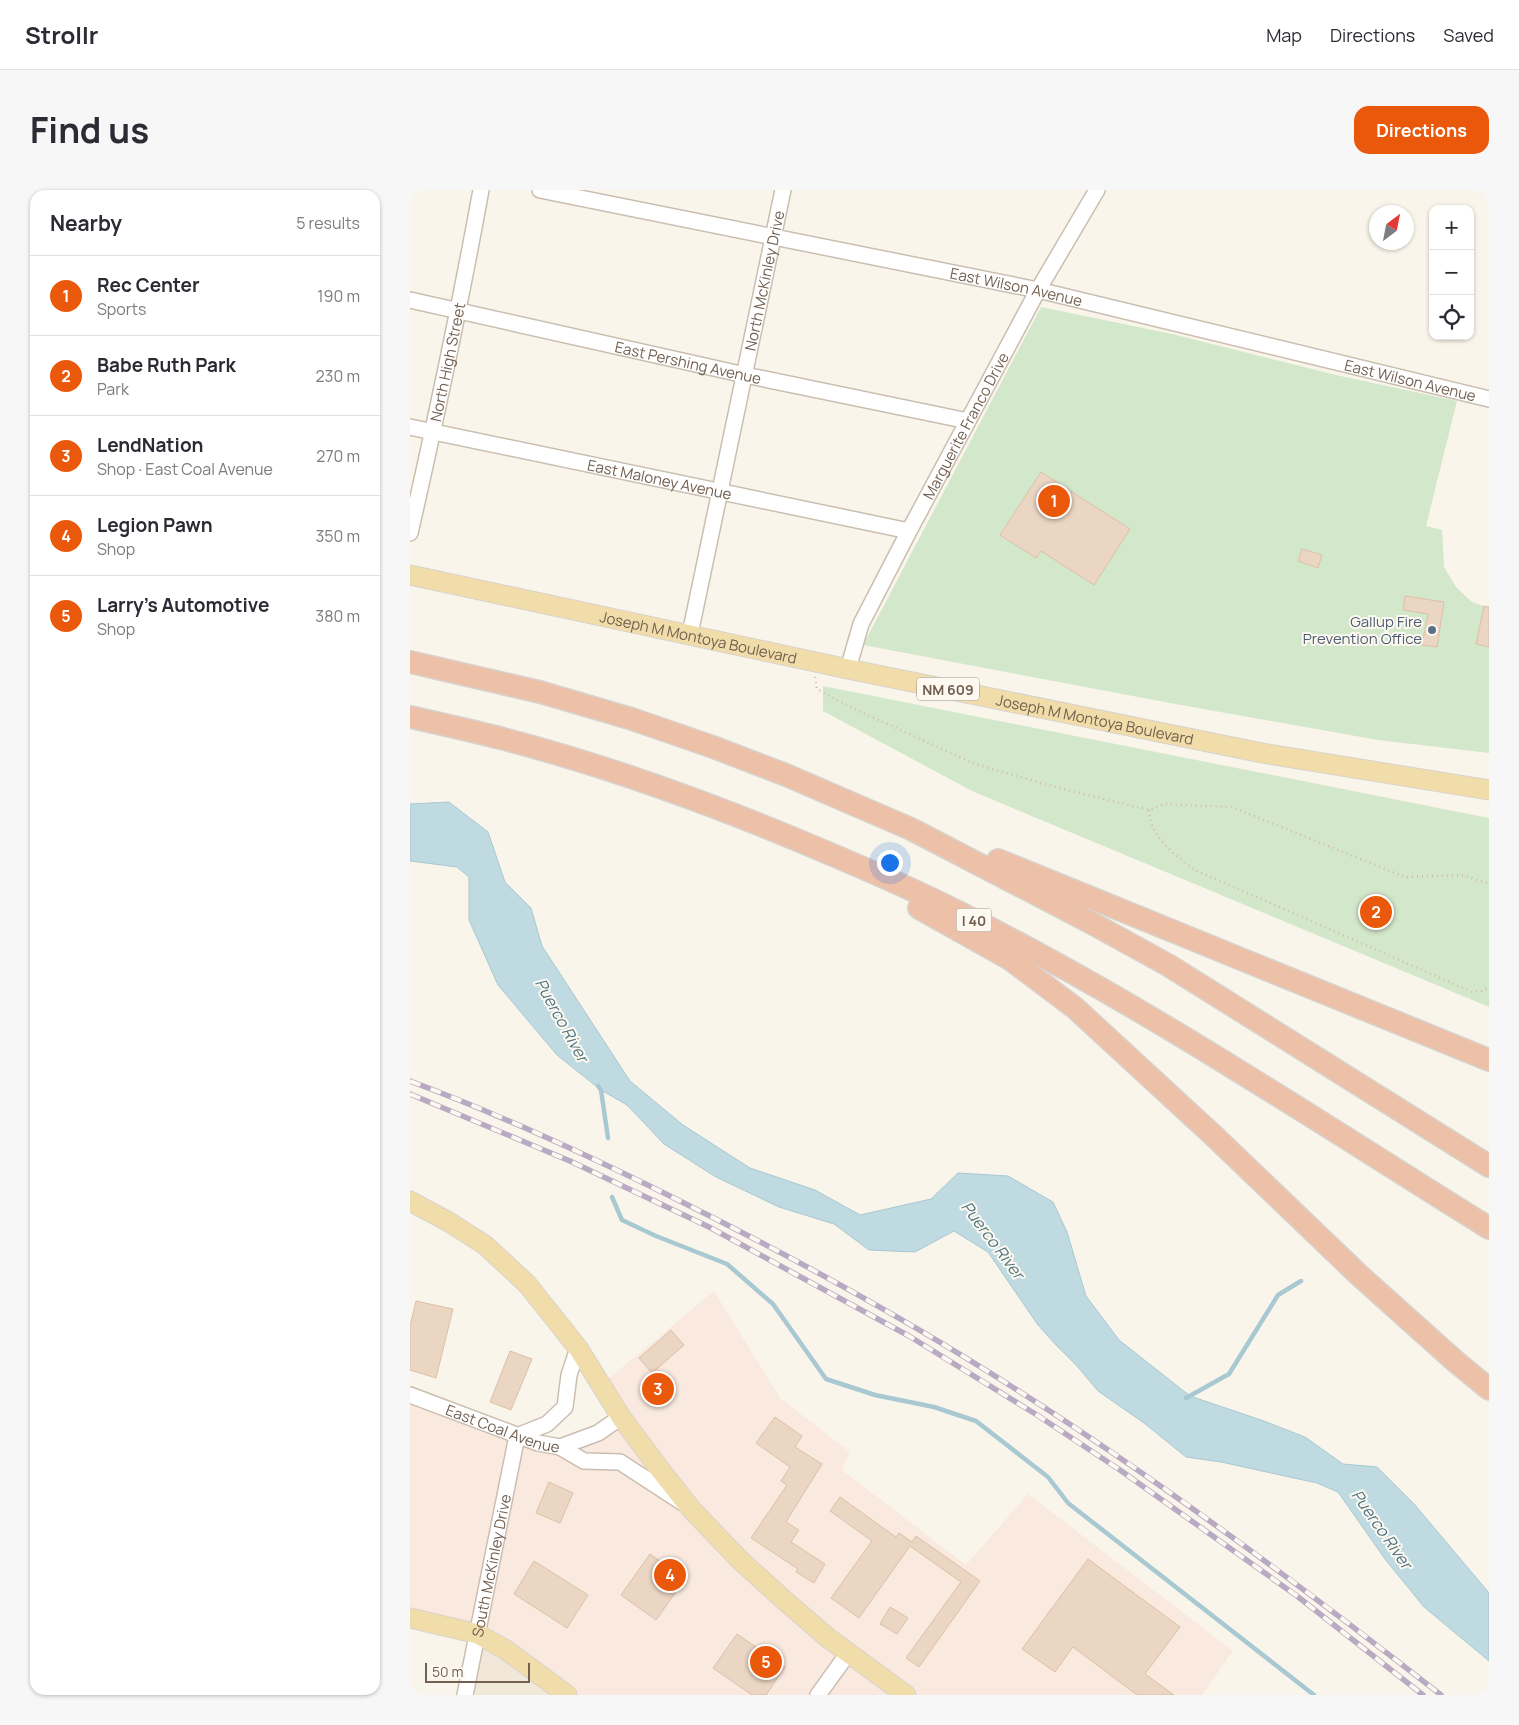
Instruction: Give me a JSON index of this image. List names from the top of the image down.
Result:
{
  "streets": {
    "highway": ["I 40"],
    "main road": ["Joseph M Montoya Boulevard", "NM 609"],
    "street": [
      "North McKinley Drive",
      "East Wilson Avenue",
      "North High Street",
      "East Pershing Avenue",
      "Marguerite Franco Drive",
      "East Maloney Avenue",
      "East Coal Avenue",
      "South McKinley Drive"
    ]
  },
  "crossings": [
    ["North McKinley Drive", "East Wilson Avenue"],
    ["North McKinley Drive", "East Pershing Avenue"],
    ["North McKinley Drive", "East Maloney Avenue"],
    ["North McKinley Drive", "Joseph M Montoya Boulevard"],
    ["East Wilson Avenue", "Marguerite Franco Drive"],
    ["North High Street", "East Pershing Avenue"],
    ["North High Street", "East Maloney Avenue"],
    ["East Pershing Avenue", "Marguerite Franco Drive"],
    ["Marguerite Franco Drive", "East Maloney Avenue"],
    ["Marguerite Franco Drive", "Joseph M Montoya Boulevard"],
    ["East Coal Avenue", "South McKinley Drive"]
  ],
  "water": ["Puerco River"],
  "places": ["Gallup Fire Prevention Office"],
  "scale_bar": "50 m",
  "north": "top right",
  "page": {
    "header": "Strollr",
    "nav": ["Map", "Directions", "Saved"],
    "title": "Find us",
    "buttons": "Directions",
    "heading": ["Nearby", "5 results"],
    "map_buttons": ["+", "−"],
    "list": [
      {
        "mark": "1",
        "name": "Rec Center",
        "note": "Sports",
        "value": "190 m"
      },
      {
        "mark": "2",
        "name": "Babe Ruth Park",
        "note": "Park",
        "value": "230 m"
      },
      {
        "mark": "3",
        "name": "LendNation",
        "note": "Shop · East Coal Avenue",
        "value": "270 m"
      },
      {
        "mark": "4",
        "name": "Legion Pawn",
        "note": "Shop",
        "value": "350 m"
      },
      {
        "mark": "5",
        "name": "Larry's Automotive",
        "note": "Shop",
        "value": "380 m"
      }
    ],
    "pins": [
      "1",
      "2",
      "3",
      "4",
      "5"
    ],
    "scale": "50 m"
  }
}
